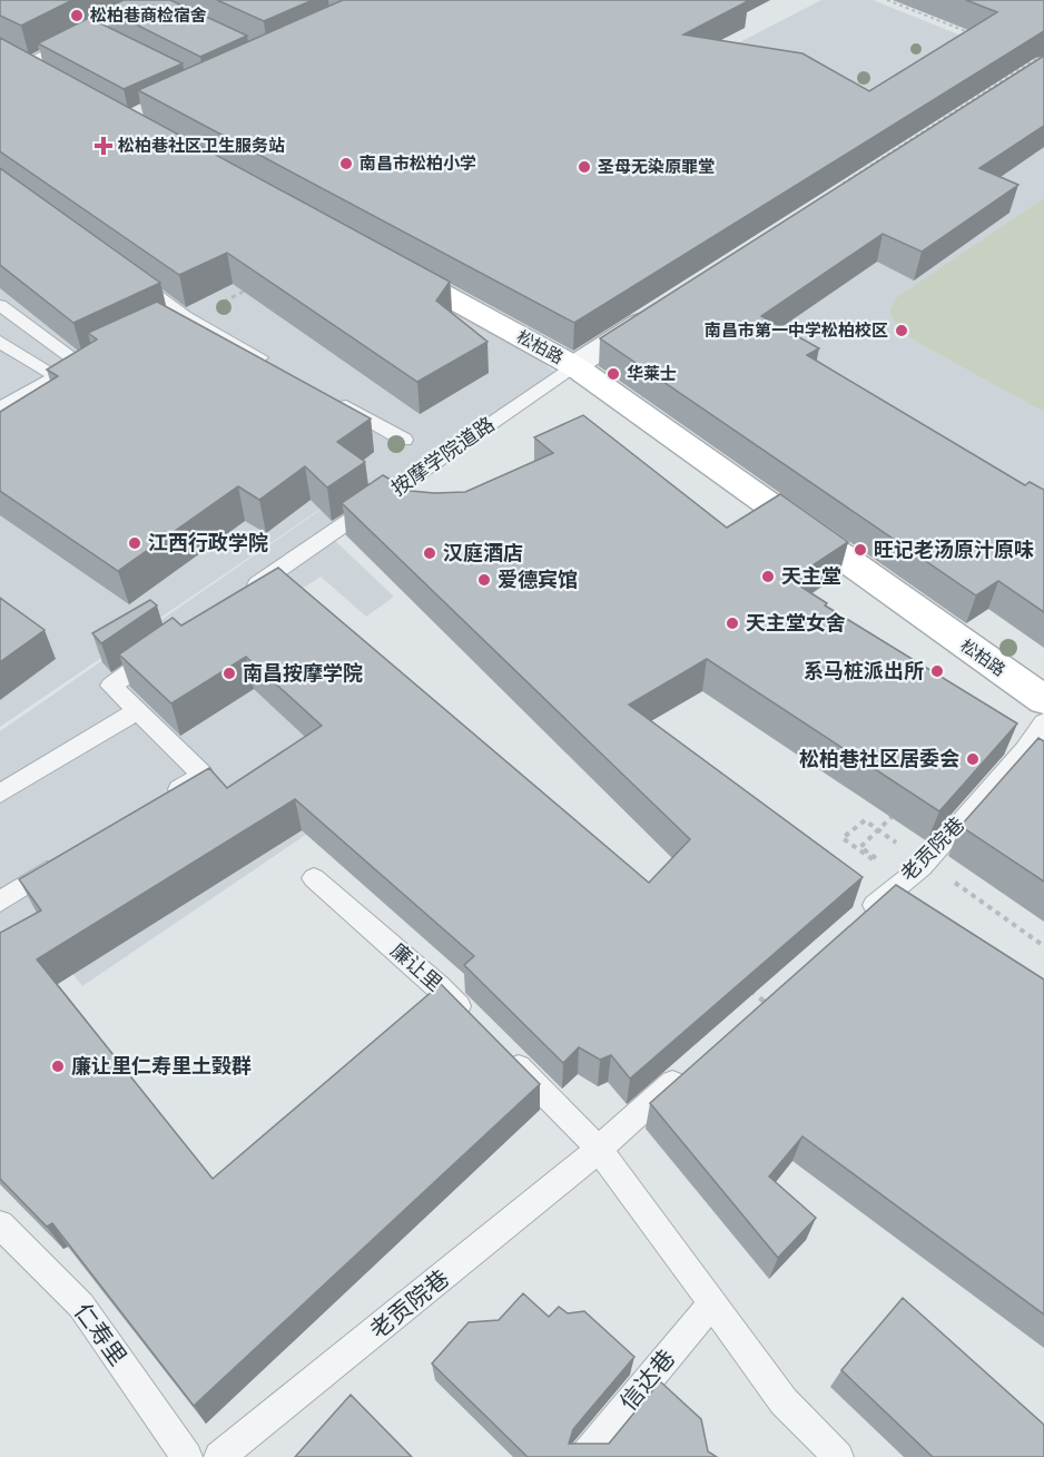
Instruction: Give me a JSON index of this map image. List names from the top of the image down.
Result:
{
  "streets": {
    "street": ["松柏路"],
    "lane": [
      "按摩学院道路",
      "老贡院巷",
      "廉让里",
      "仁寿里",
      "信达巷"
    ]
  },
  "crossings": [
    ["松柏路", "按摩学院道路"]
  ],
  "places": {
    "other": [
      "松柏巷商检宿舍",
      "南昌市松柏小学",
      "圣母无染原罪堂",
      "南昌市第一中学松柏校区",
      "华莱士",
      "江西行政学院",
      "旺记老汤原汁原味",
      "汉庭酒店",
      "天主堂",
      "爱德宾馆",
      "天主堂女舍",
      "系马桩派出所",
      "南昌按摩学院",
      "松柏巷社区居委会",
      "廉让里仁寿里土㲄群"
    ],
    "health": ["松柏巷社区卫生服务站"]
  }
}
